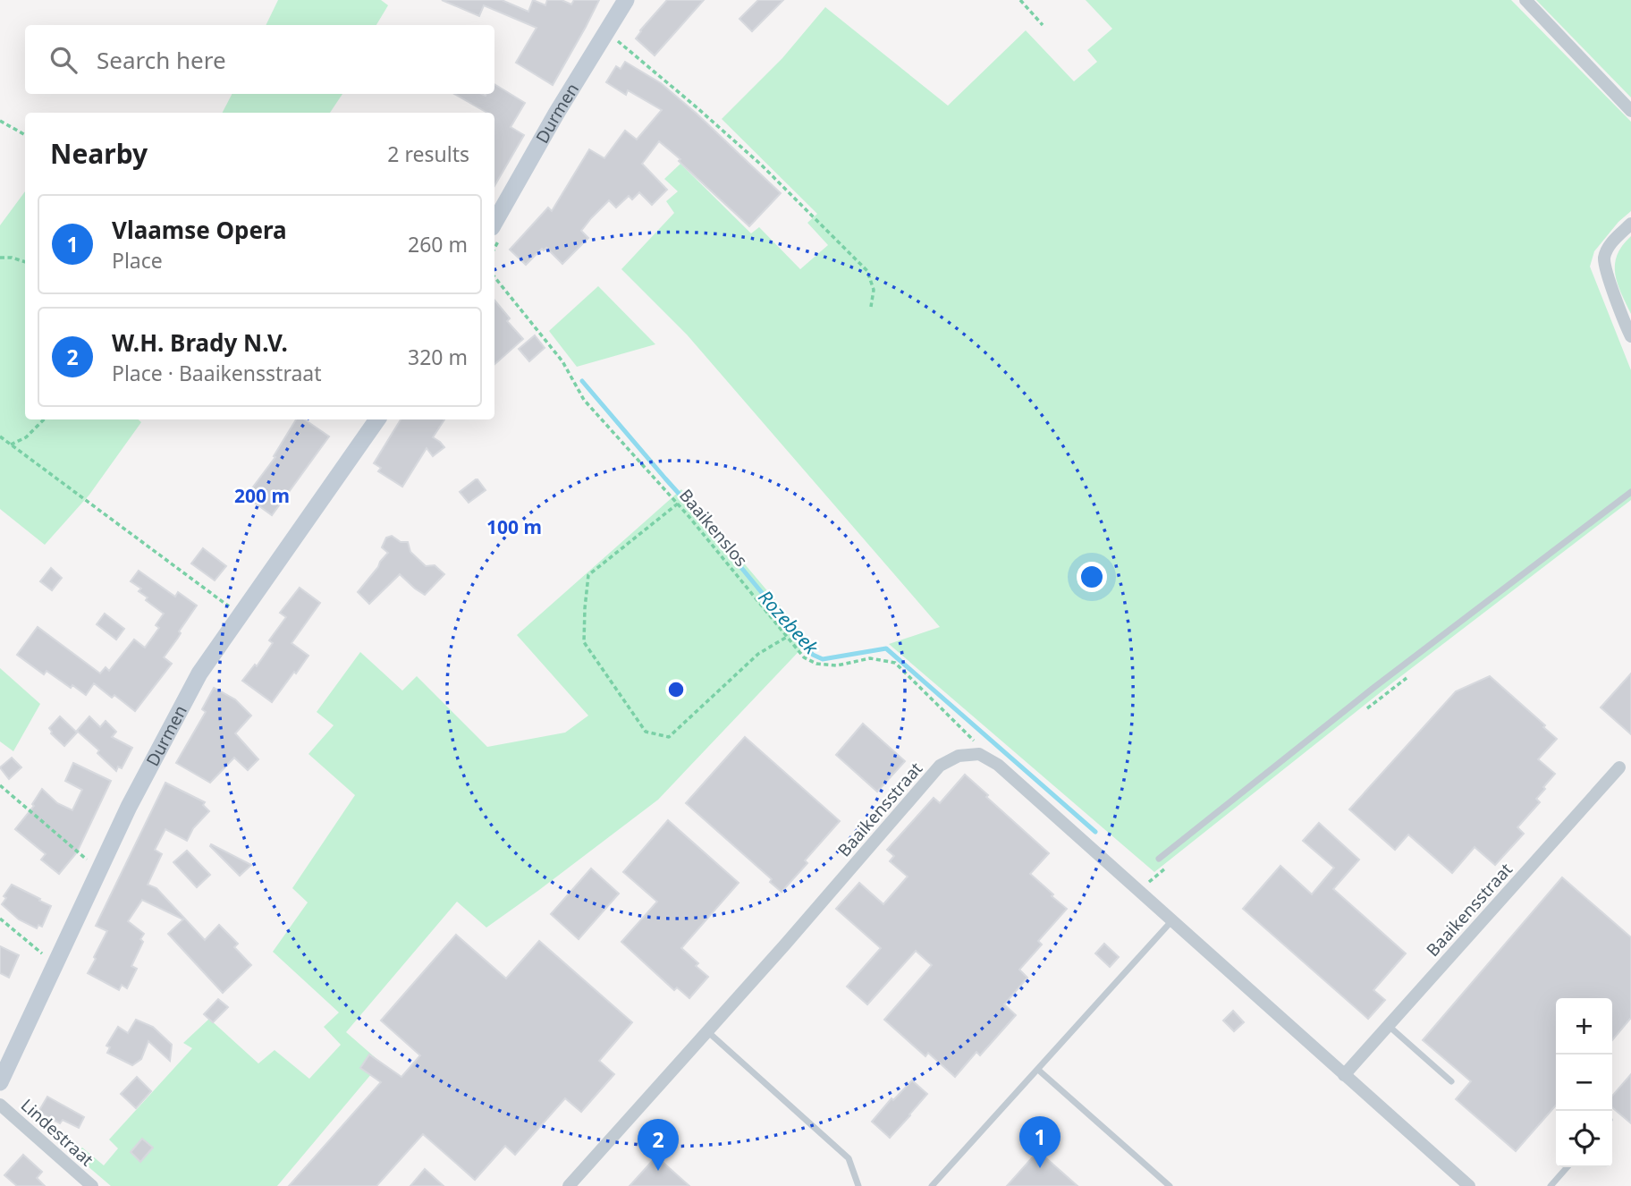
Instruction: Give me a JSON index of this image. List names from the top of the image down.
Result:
{
  "streets": {
    "street": ["Durmen", "Baaikensstraat", "Lindestraat"],
    "path": ["Baaikenslos"]
  },
  "crossings": [
    ["Baaikenslos", "Baaikensstraat"]
  ],
  "water": ["Rozebeek"],
  "page": {
    "search": "Search here",
    "heading": ["Nearby", "2 results"],
    "list": [
      {
        "mark": "1",
        "name": "Vlaamse Opera",
        "note": "Place",
        "value": "260 m"
      },
      {
        "mark": "2",
        "name": "W.H. Brady N.V.",
        "note": "Place · Baaikensstraat",
        "value": "320 m"
      }
    ],
    "map_buttons": ["+", "−"],
    "pins": ["1", "2"]
  },
  "rings": ["200 m", "100 m"]
}
